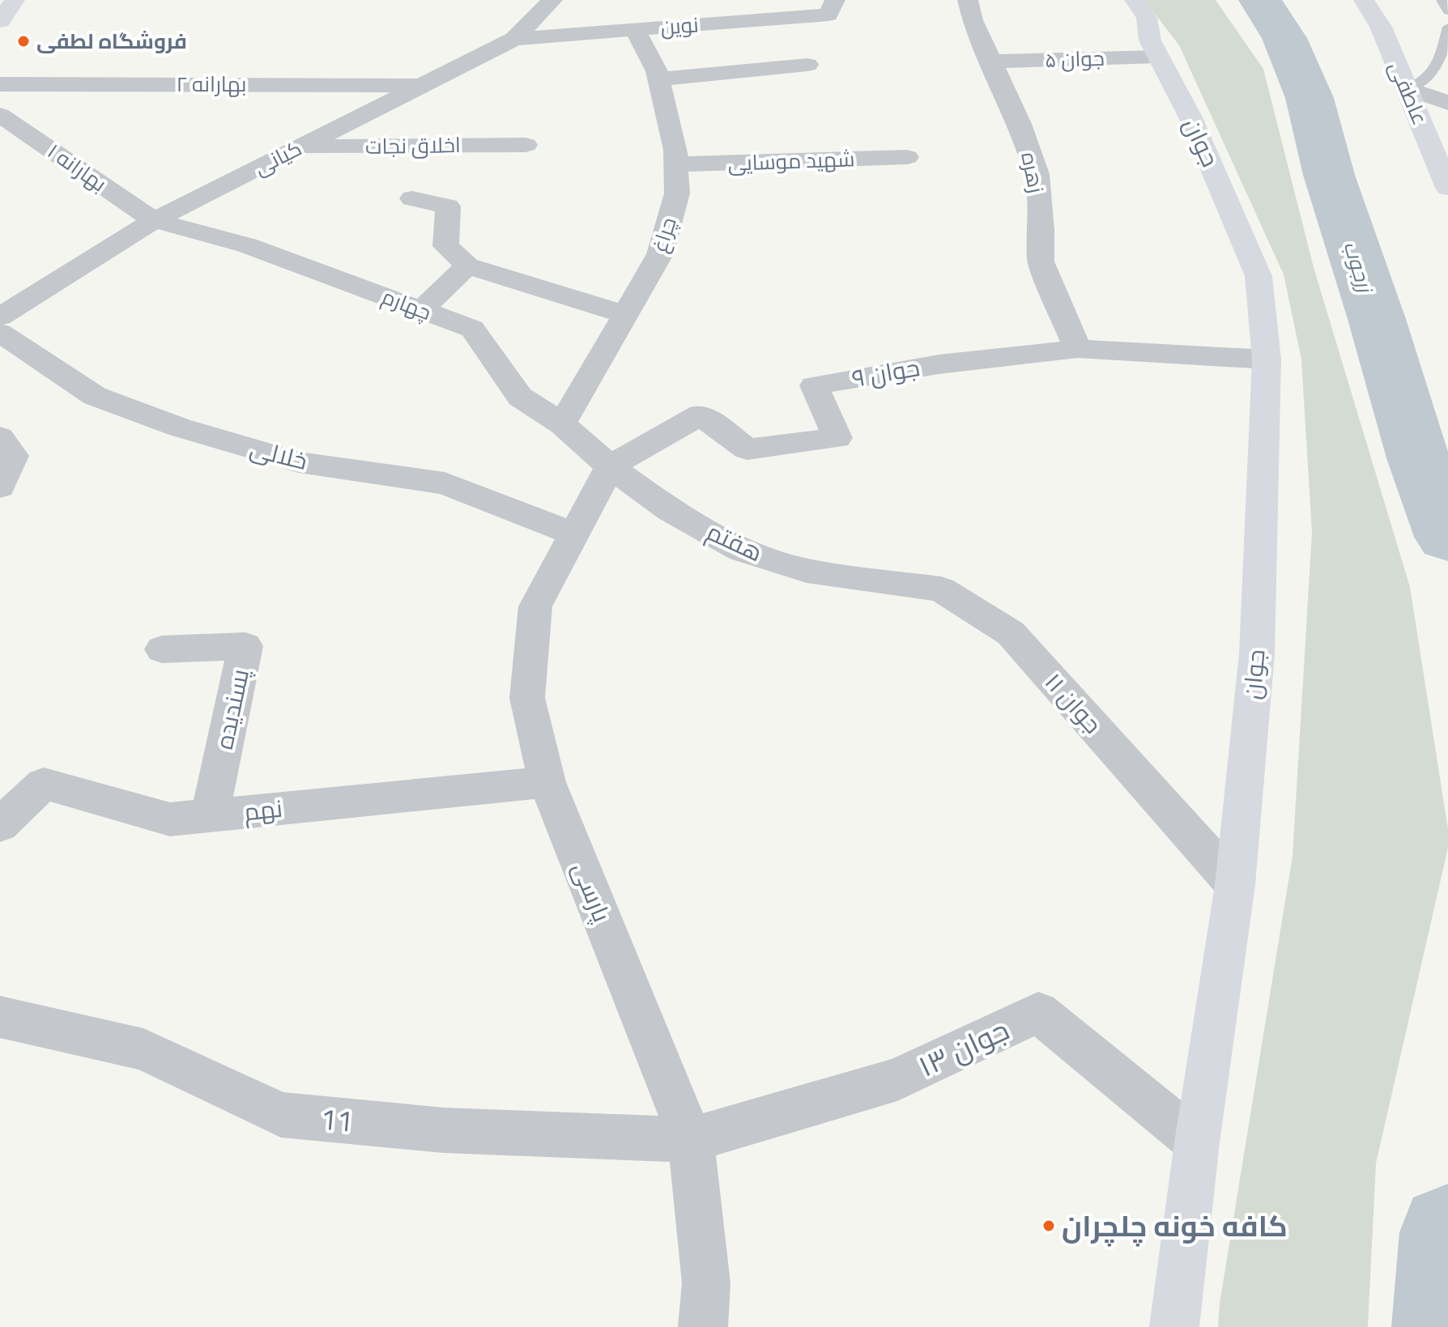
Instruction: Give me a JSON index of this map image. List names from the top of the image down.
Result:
{
  "streets": {
    "main road": ["عاطفی", "جوان"],
    "street": [
      "نوین",
      "جوان ۵",
      "بهارانه ۲",
      "اخلاق نجات",
      "کیانی",
      "شهید موسایی",
      "بهارانه ۱",
      "زهره",
      "چراغ",
      "چهارم",
      "جوان ۹",
      "خلالی",
      "هفتم",
      "جوان ۱۱",
      "پسندیده",
      "نهم",
      "پارسی",
      "جوان ۱۳",
      "11"
    ]
  },
  "crossings": [
    ["نوین", "کیانی"],
    ["نوین", "چراغ"],
    ["جوان ۵", "جوان"],
    ["جوان ۵", "زهره"],
    ["بهارانه ۲", "کیانی"],
    ["جوان", "جوان ۹"],
    ["جوان", "جوان ۱۱"],
    ["جوان", "جوان ۱۳"],
    ["اخلاق نجات", "کیانی"],
    ["کیانی", "بهارانه ۱"],
    ["کیانی", "چهارم"],
    ["شهید موسایی", "چراغ"],
    ["بهارانه ۱", "چهارم"],
    ["زهره", "جوان ۹"],
    ["چراغ", "چهارم"],
    ["چهارم", "جوان ۹"],
    ["چهارم", "هفتم"],
    ["چهارم", "پارسی"],
    ["جوان ۹", "هفتم"],
    ["جوان ۹", "پارسی"],
    ["خلالی", "پارسی"],
    ["هفتم", "جوان ۱۱"],
    ["هفتم", "پارسی"],
    ["پسندیده", "نهم"],
    ["نهم", "پارسی"],
    ["پارسی", "جوان ۱۳"],
    ["پارسی", "11"],
    ["جوان ۱۳", "11"]
  ],
  "water": ["زرجوب"],
  "places": ["فروشگاه لطفی", "کافه خونه چلچران"]
}
